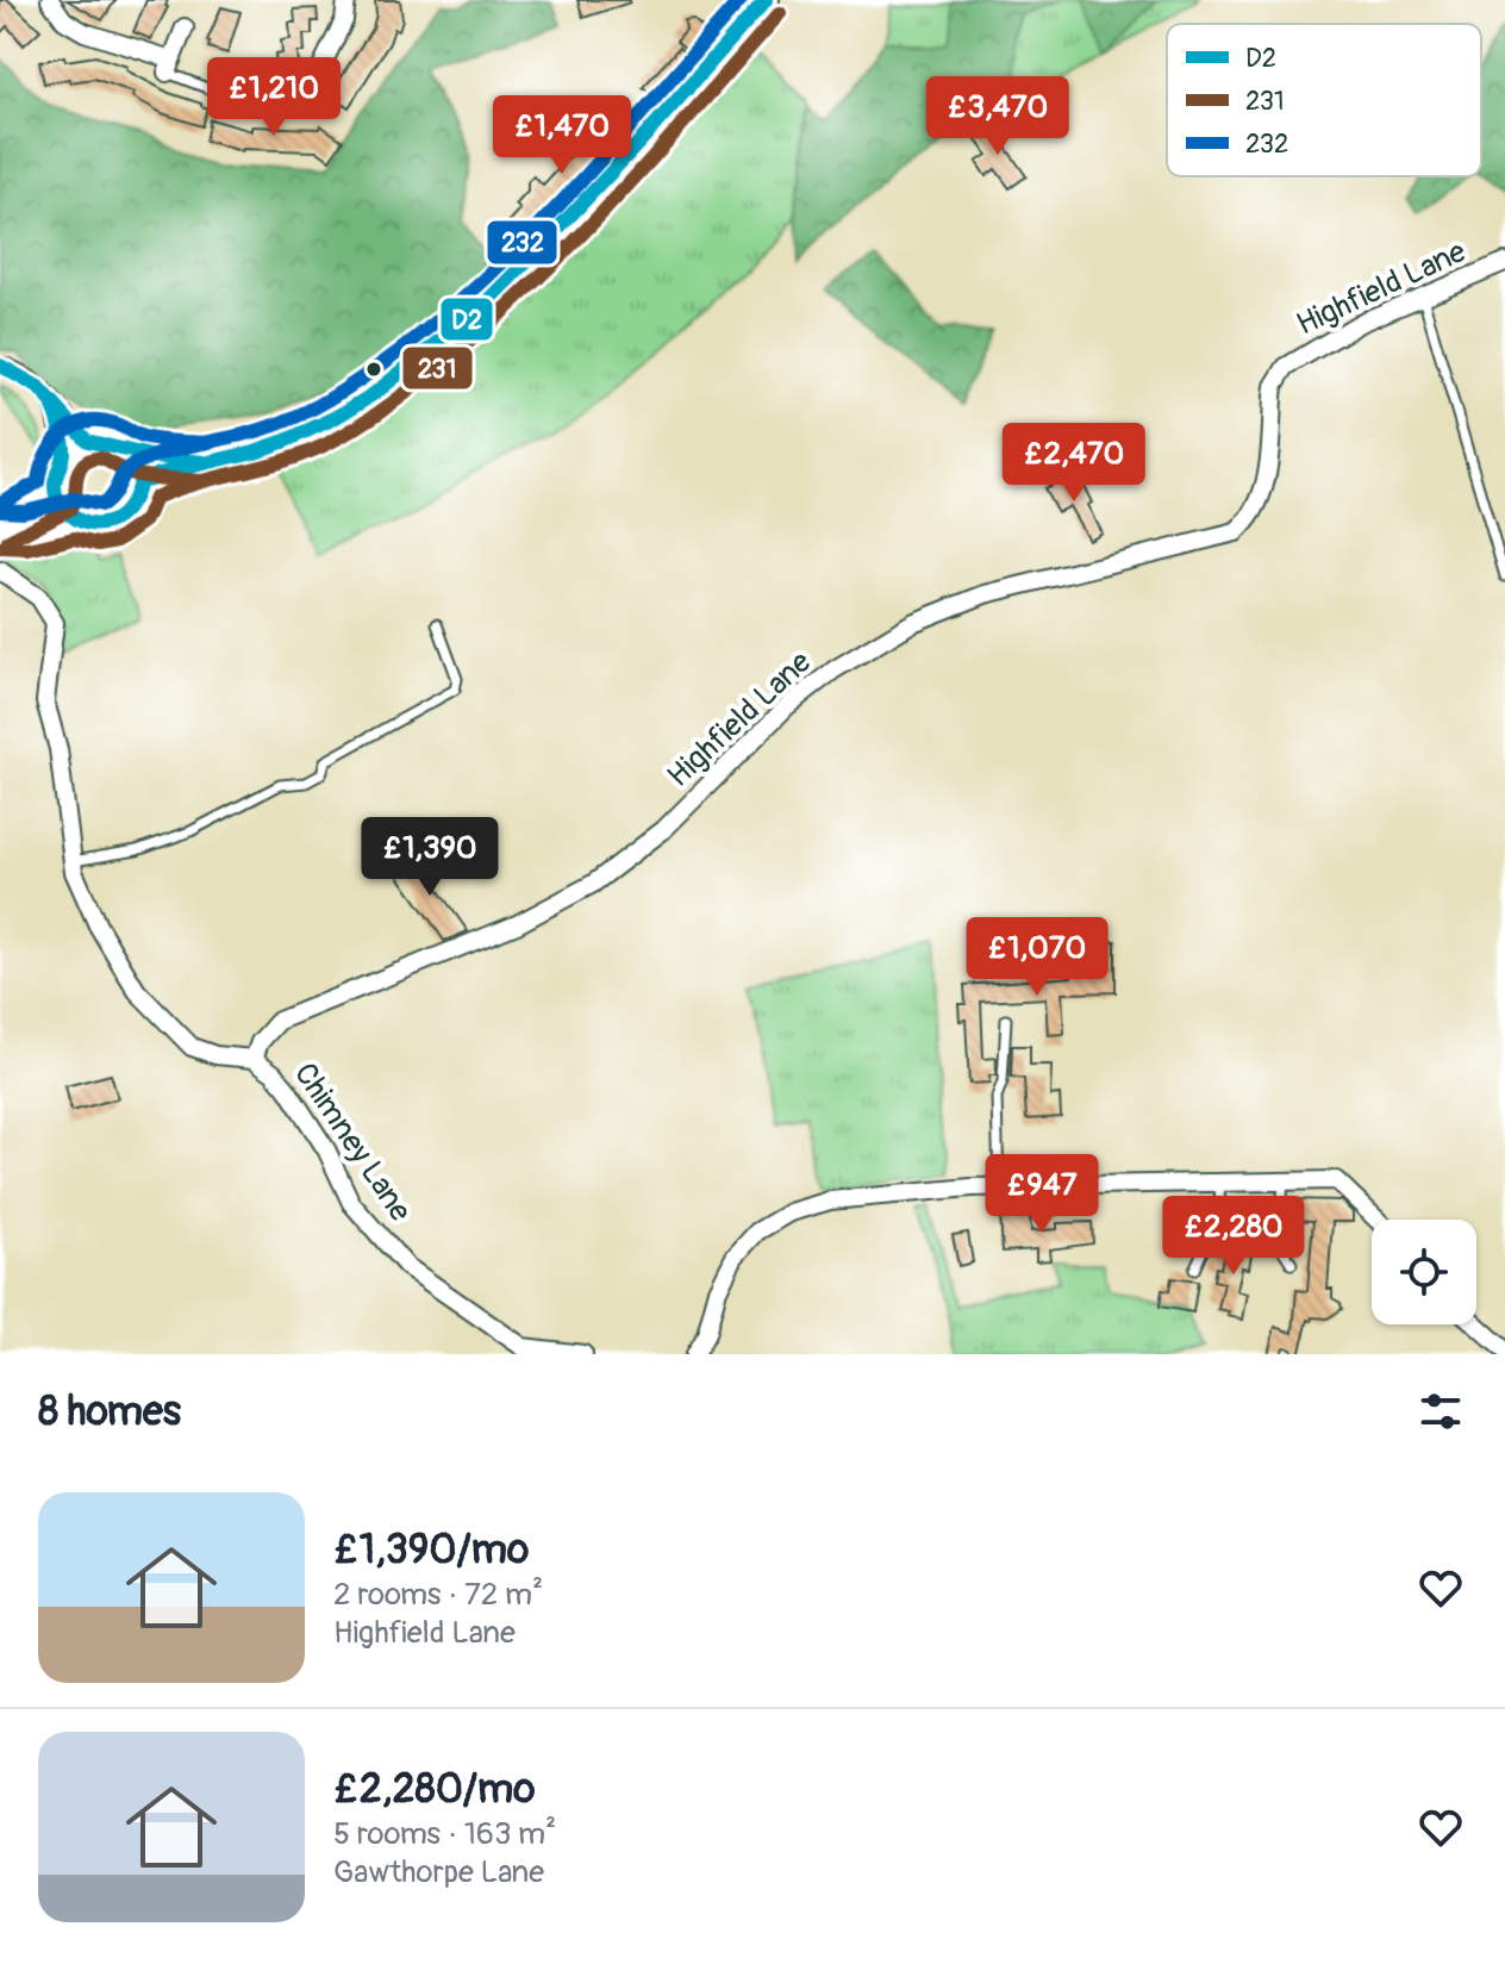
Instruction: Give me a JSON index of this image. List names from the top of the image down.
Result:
{
  "streets": {
    "street": ["Highfield Lane", "Chimney Lane"]
  },
  "crossings": [
    ["Highfield Lane", "Chimney Lane"]
  ],
  "lines": ["transit line D2", "transit line 232", "transit line 231"],
  "legend": ["D2", "231", "232"],
  "page": {
    "price": [
      "£1,210",
      "£3,470",
      "£1,470",
      "£2,470",
      "£1,390",
      "£1,070",
      "£947",
      "£2,280"
    ],
    "heading": "8 homes",
    "list": [
      {
        "name": "£1,390/mo",
        "note": "2 rooms · 72 m² · Highfield Lane"
      },
      {
        "name": "£2,280/mo",
        "note": "5 rooms · 163 m² · Gawthorpe Lane"
      }
    ]
  }
}
